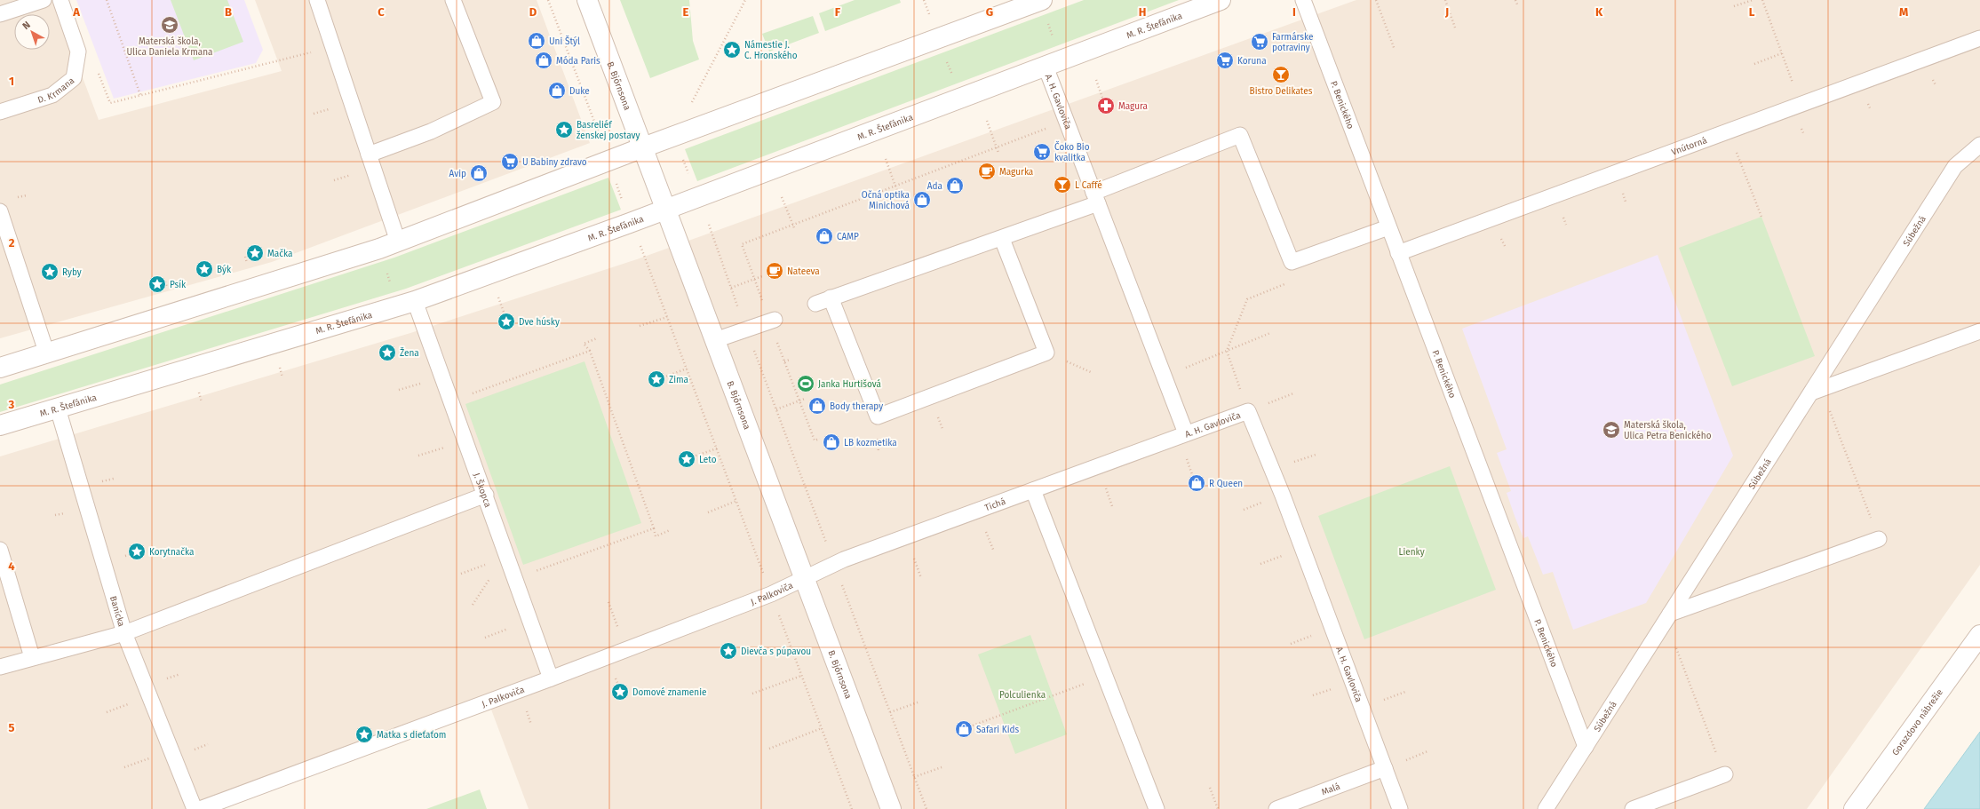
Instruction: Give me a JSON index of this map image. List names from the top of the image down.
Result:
{
  "streets": {
    "street": ["M. R. Štefánika", "B. Bjőrnsona", "Gorazdovo nábrežie"],
    "lane": [
      "D. Krmana",
      "A. H. Gavloviča",
      "P. Benického",
      "Vnútorná",
      "Súbežná",
      "J. Škopca",
      "Tichá",
      "J. Palkoviča",
      "Banícka",
      "Malá"
    ]
  },
  "crossings": [
    ["M. R. Štefánika", "B. Bjőrnsona"],
    ["M. R. Štefánika", "A. H. Gavloviča"],
    ["M. R. Štefánika", "J. Škopca"],
    ["M. R. Štefánika", "Banícka"],
    ["B. Bjőrnsona", "Tichá"],
    ["B. Bjőrnsona", "J. Palkoviča"],
    ["A. H. Gavloviča", "Tichá"],
    ["A. H. Gavloviča", "Malá"],
    ["P. Benického", "Vnútorná"],
    ["P. Benického", "Súbežná"],
    ["J. Škopca", "J. Palkoviča"],
    ["Tichá", "J. Palkoviča"]
  ],
  "parks": ["Lienky", "Polculienka"],
  "places": {
    "school or university": ["Materská škola, Ulica Daniela Krmana", "Materská škola, Ulica Petra Benického"],
    "shop": [
      "Uni Štýl",
      "Móda Paris",
      "Duke",
      "Avip",
      "Ada",
      "Očná optika Minichová",
      "CAMP",
      "Body therapy",
      "LB kozmetika",
      "R Queen",
      "Safari Kids"
    ],
    "supermarket": [
      "Farmárske potraviny",
      "Koruna",
      "Čoko Bio kvalitka",
      "U Babiny zdravo"
    ],
    "place": [
      "Námestie J. C. Hronského",
      "Basreliéf ženskej postavy",
      "Mačka",
      "Býk",
      "Ryby",
      "Psík",
      "Dve húsky",
      "Žena",
      "Zima",
      "Leto",
      "Korytnačka",
      "Dievča s púpavou",
      "Domové znamenie",
      "Matka s dieťaťom"
    ],
    "bar": ["Bistro Delikates", "L Caffé"],
    "pharmacy": ["Magura"],
    "cafe": ["Magurka", "Nateeva"],
    "sports": ["Janka Hurtišová"]
  },
  "north": "top left",
  "grid": {
    "columns": [
      "A",
      "B",
      "C",
      "D",
      "E",
      "F",
      "G",
      "H",
      "I",
      "J",
      "K",
      "L",
      "M"
    ],
    "rows": [
      "1",
      "2",
      "3",
      "4",
      "5"
    ]
  }
}
